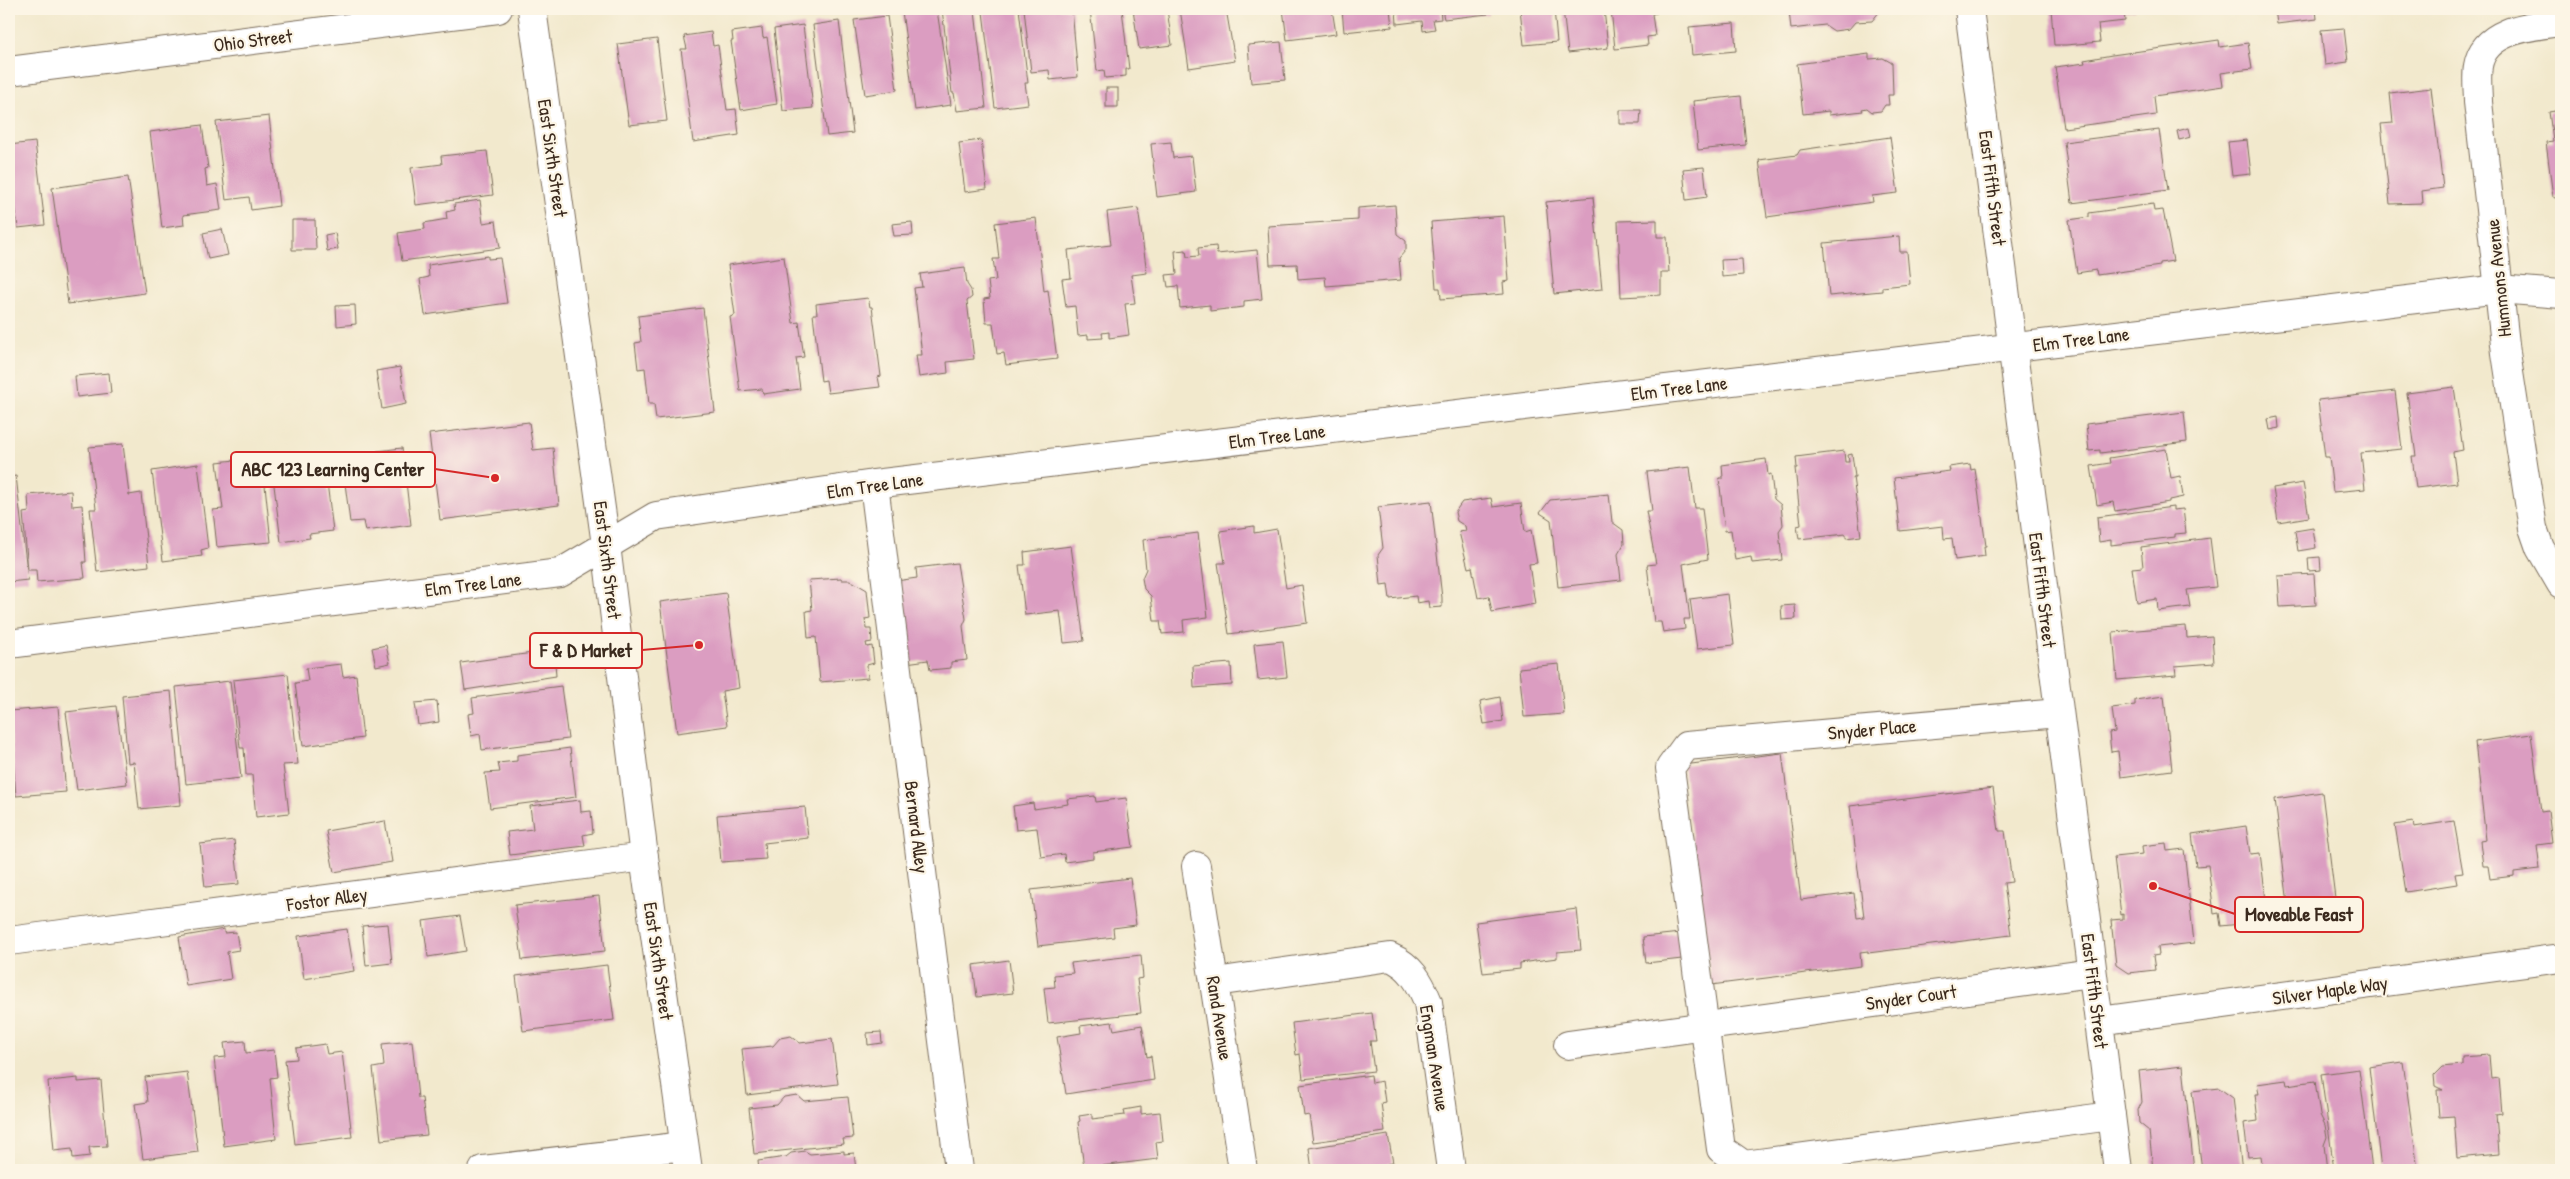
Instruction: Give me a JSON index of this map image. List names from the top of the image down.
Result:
{
  "streets": {
    "street": [
      "Ohio Street",
      "East Sixth Street",
      "East Fifth Street",
      "Hummons Avenue",
      "Elm Tree Lane",
      "Snyder Place",
      "Bernard Alley",
      "Fostor Alley",
      "Silver Maple Way",
      "Snyder Court",
      "Rand Avenue",
      "Engman Avenue"
    ]
  },
  "crossings": [
    ["East Sixth Street", "Elm Tree Lane"],
    ["East Sixth Street", "Fostor Alley"],
    ["East Fifth Street", "Elm Tree Lane"],
    ["East Fifth Street", "Snyder Place"],
    ["East Fifth Street", "Silver Maple Way"],
    ["East Fifth Street", "Snyder Court"],
    ["Hummons Avenue", "Elm Tree Lane"],
    ["Elm Tree Lane", "Bernard Alley"],
    ["Snyder Place", "Snyder Court"],
    ["Rand Avenue", "Engman Avenue"]
  ],
  "places": ["ABC 123 Learning Center", "F & D Market", "Moveable Feast"]
}
